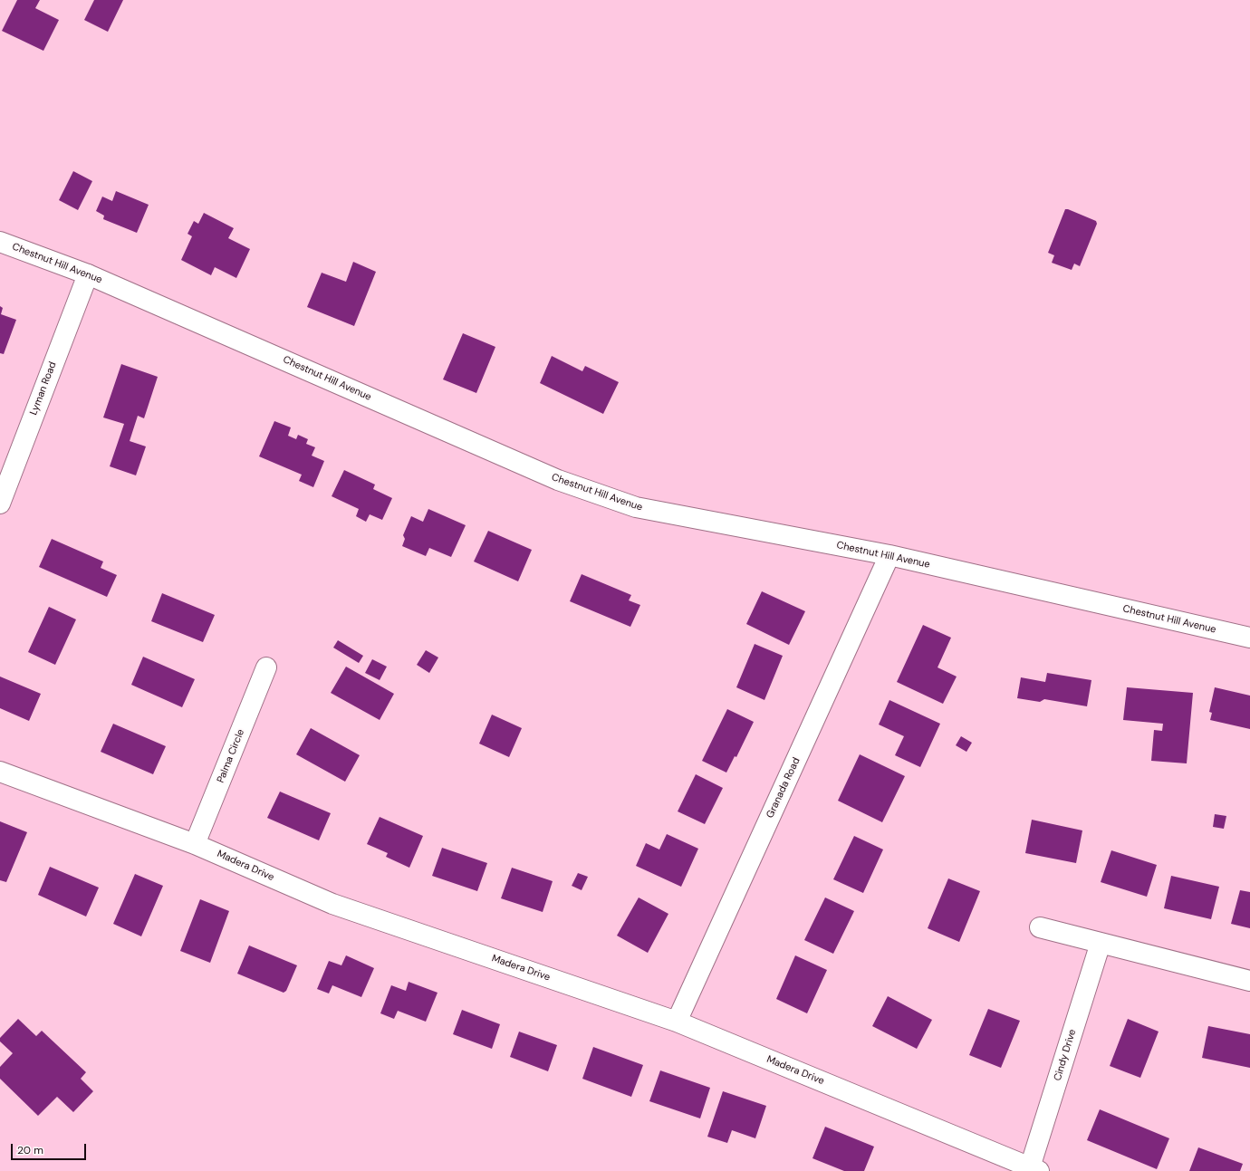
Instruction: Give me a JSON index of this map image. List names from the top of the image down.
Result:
{
  "streets": {
    "street": [
      "Chestnut Hill Avenue",
      "Lyman Road",
      "Palma Circle",
      "Granada Road",
      "Madera Drive",
      "Cindy Drive"
    ]
  },
  "crossings": [
    ["Chestnut Hill Avenue", "Lyman Road"],
    ["Chestnut Hill Avenue", "Granada Road"],
    ["Palma Circle", "Madera Drive"],
    ["Granada Road", "Madera Drive"],
    ["Madera Drive", "Cindy Drive"]
  ],
  "scale_bar": "20 m"
}
